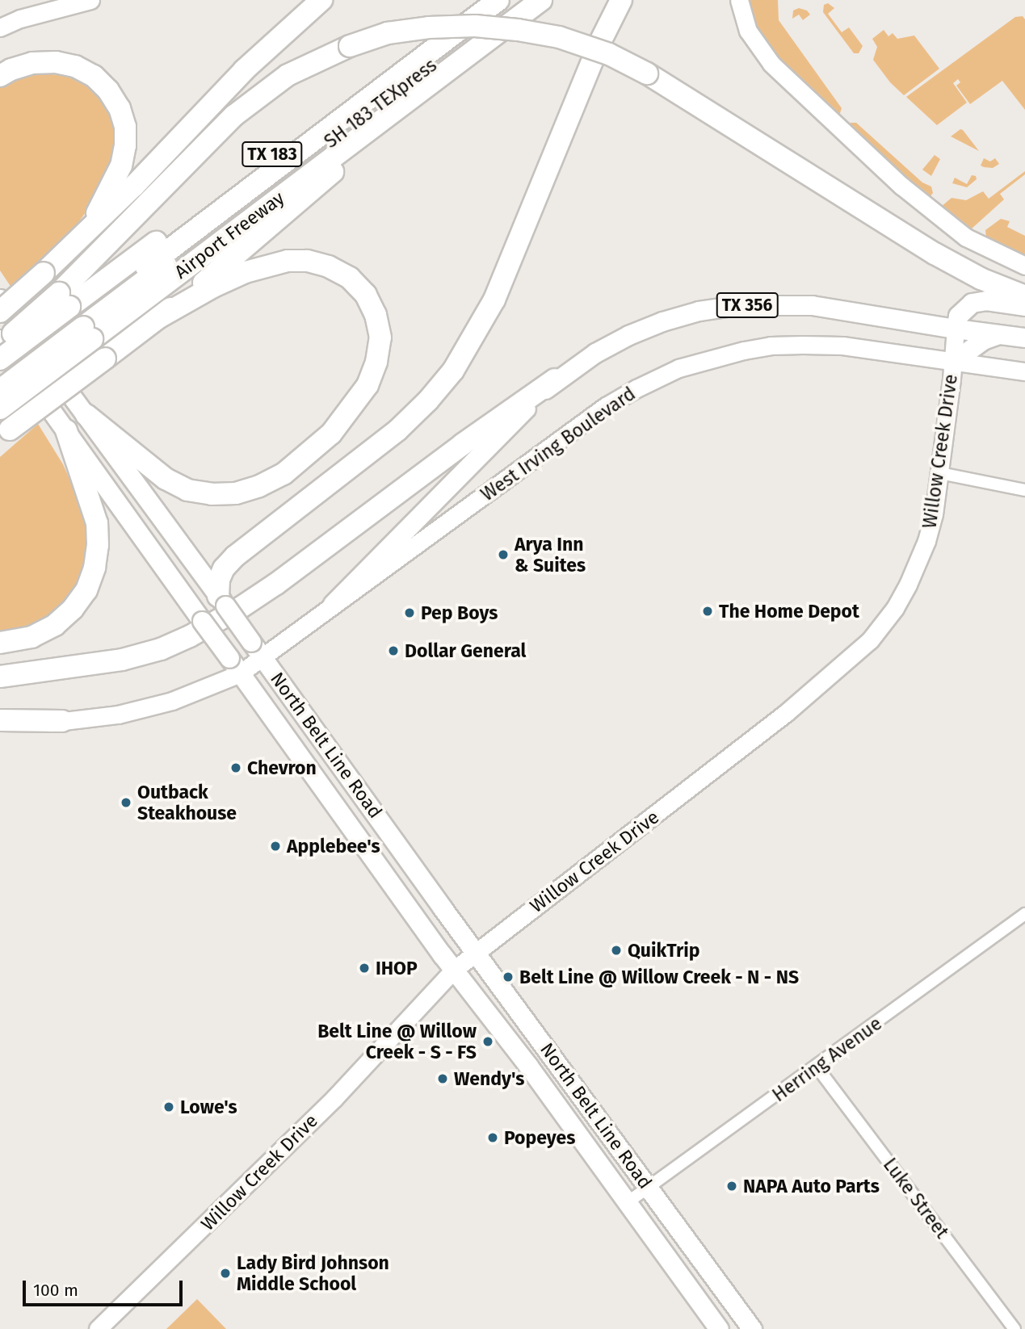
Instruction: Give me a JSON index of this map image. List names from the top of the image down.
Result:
{
  "streets": {
    "highway": ["SH 183 TEXpress", "TX 183", "Airport Freeway"],
    "main road": ["TX 356", "North Belt Line Road"],
    "street": [
      "West Irving Boulevard",
      "Willow Creek Drive",
      "Herring Avenue",
      "Luke Street"
    ]
  },
  "crossings": [
    ["SH 183 TEXpress", "Airport Freeway"],
    ["TX 356", "Willow Creek Drive"],
    ["West Irving Boulevard", "Willow Creek Drive"],
    ["West Irving Boulevard", "North Belt Line Road"],
    ["Willow Creek Drive", "North Belt Line Road"],
    ["North Belt Line Road", "Herring Avenue"],
    ["Herring Avenue", "Luke Street"]
  ],
  "places": [
    "Arya Inn & Suites",
    "The Home Depot",
    "Pep Boys",
    "Dollar General",
    "Chevron",
    "Outback Steakhouse",
    "Applebee's",
    "QuikTrip",
    "IHOP",
    "Belt Line @ Willow Creek - N - NS",
    "Belt Line @ Willow Creek - S - FS",
    "Wendy's",
    "Lowe's",
    "Popeyes",
    "NAPA Auto Parts",
    "Lady Bird Johnson Middle School"
  ],
  "scale_bar": "100 m"
}
